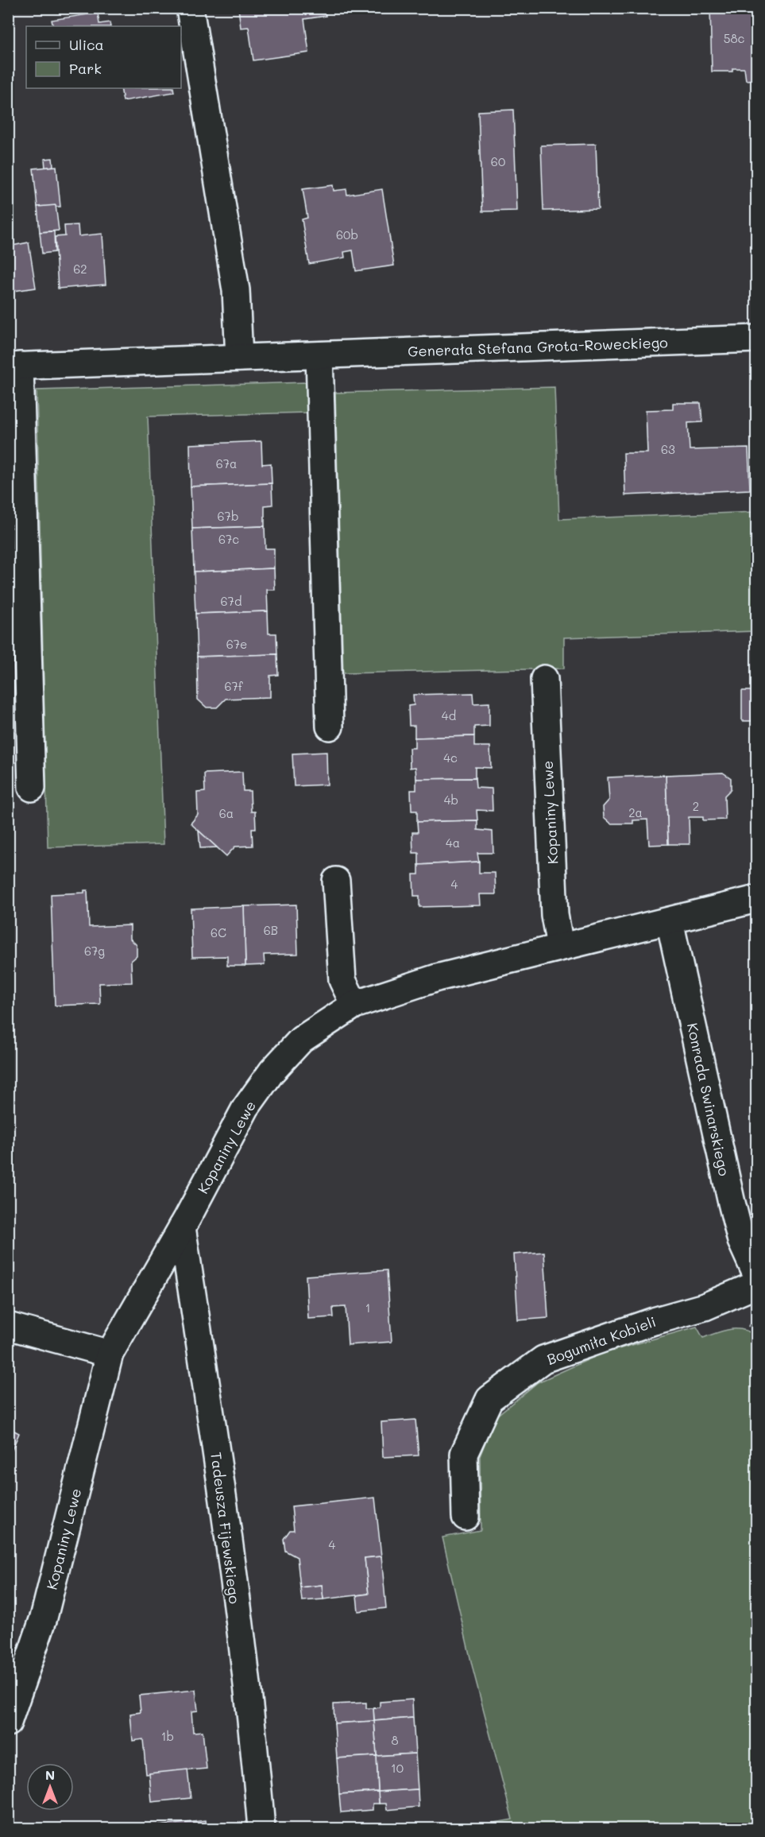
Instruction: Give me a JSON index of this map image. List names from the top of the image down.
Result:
{
  "streets": {
    "street": [
      "Generała Stefana Grota-Roweckiego",
      "Kopaniny Lewe",
      "Konrada Swinarskiego",
      "Bogumiła Kobieli",
      "Tadeusza Fijewskiego"
    ]
  },
  "crossings": [
    ["Kopaniny Lewe", "Konrada Swinarskiego"],
    ["Kopaniny Lewe", "Tadeusza Fijewskiego"]
  ],
  "house_numbers": [
    "58c",
    "60",
    "60b",
    "62",
    "63",
    "67a",
    "67b",
    "67c",
    "67d",
    "67e",
    "67f",
    "4d",
    "4c",
    "4b",
    "2",
    "2a",
    "6a",
    "4a",
    "4",
    "6B",
    "6C",
    "67g",
    "1",
    "4",
    "1b",
    "8",
    "10"
  ],
  "legend": ["Ulica", "Park"],
  "north": "top"
}
